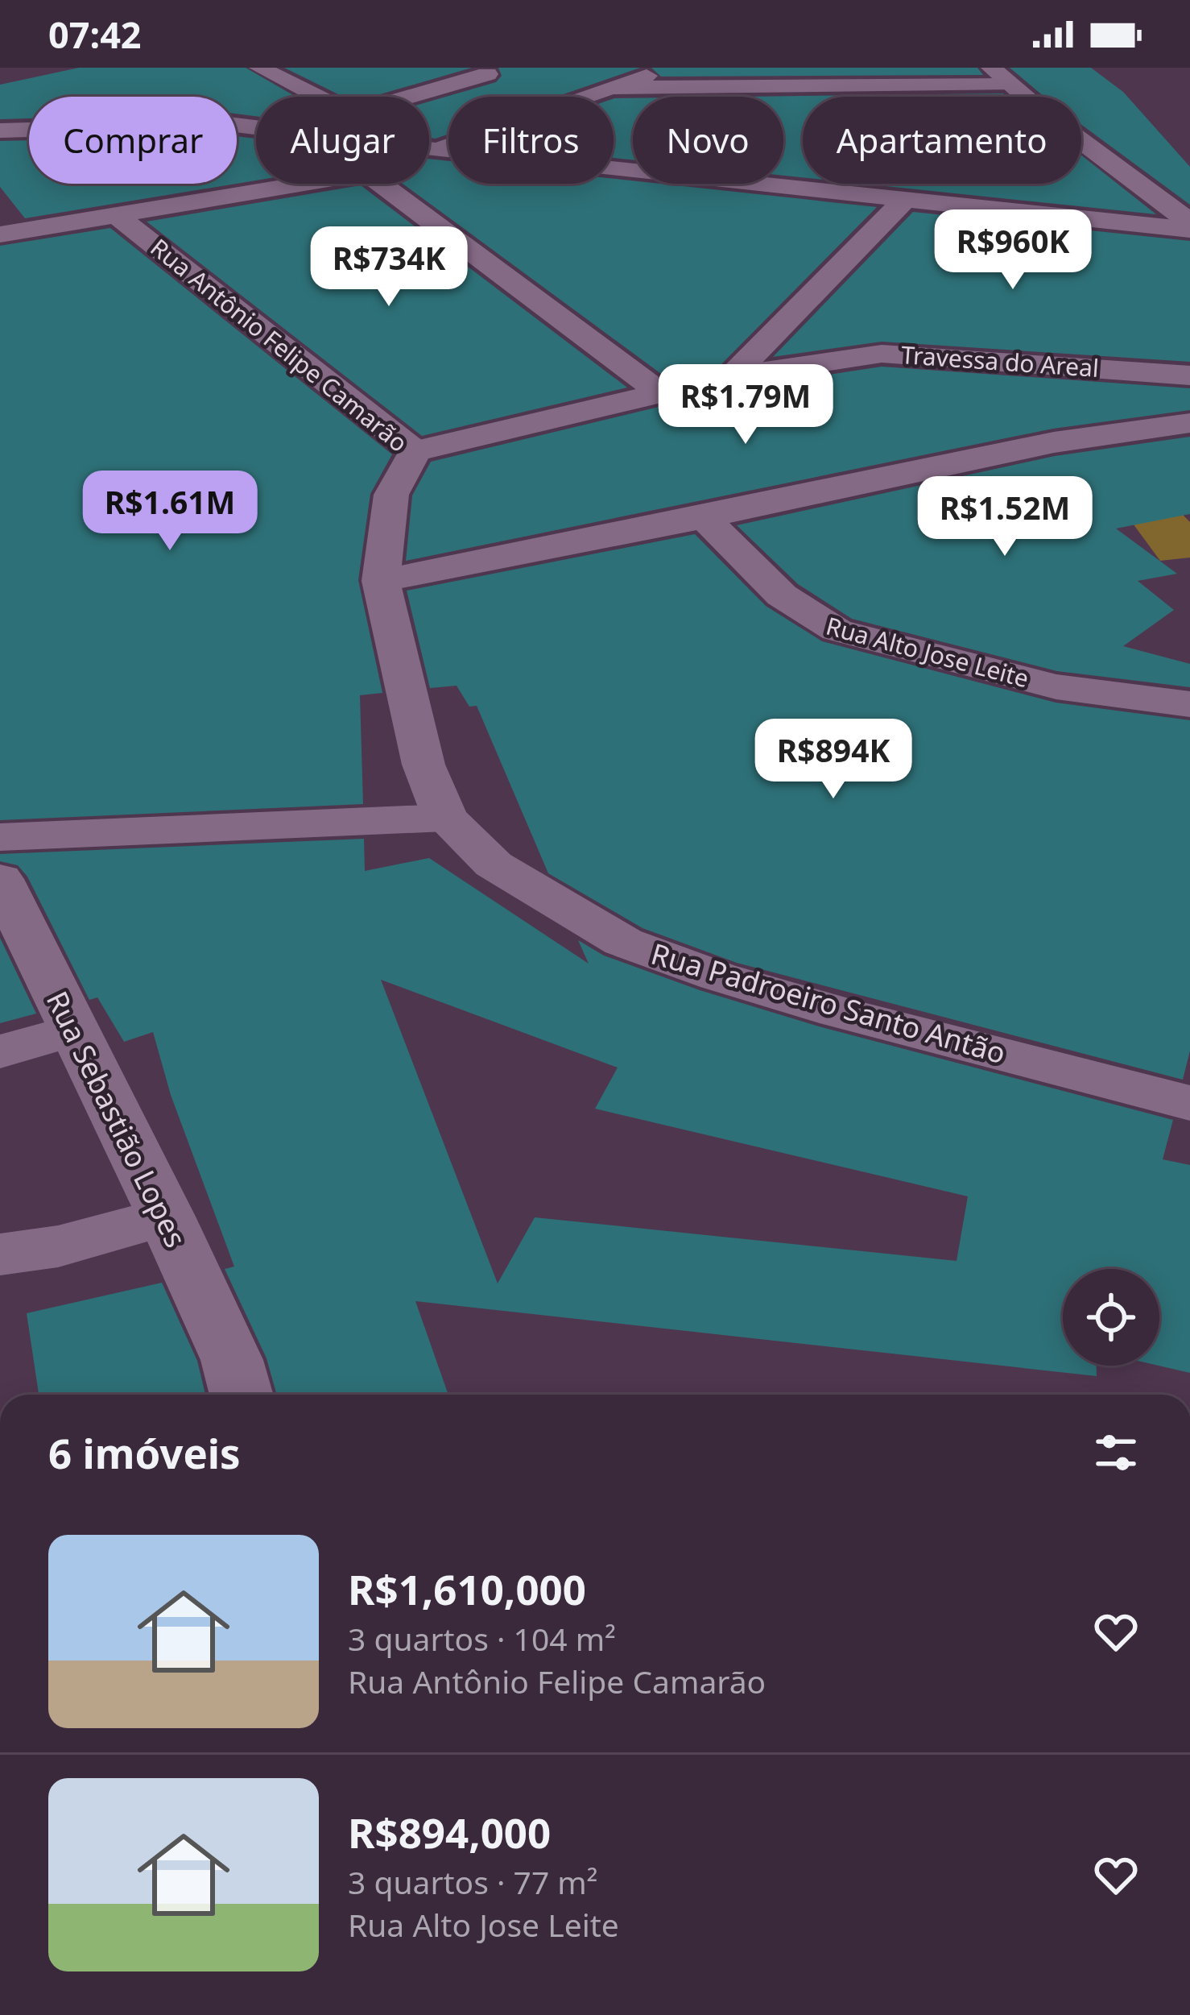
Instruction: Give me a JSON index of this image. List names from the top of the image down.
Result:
{
  "streets": {
    "street": [
      "Rua Antônio Felipe Camarão",
      "Travessa do Areal",
      "Rua Alto Jose Leite",
      "Rua Padroeiro Santo Antão",
      "Rua Sebastião Lopes"
    ]
  },
  "crossings": [
    ["Rua Antônio Felipe Camarão", "Travessa do Areal"],
    ["Rua Antônio Felipe Camarão", "Rua Padroeiro Santo Antão"]
  ],
  "page": {
    "status": "07:42",
    "chip": [
      "Comprar",
      "Alugar",
      "Filtros",
      "Novo",
      "Apartamento"
    ],
    "price": [
      "R$960K",
      "R$734K",
      "R$1.79M",
      "R$1.61M",
      "R$1.52M",
      "R$894K"
    ],
    "heading": "6 imóveis",
    "list": [
      {
        "name": "R$1,610,000",
        "note": "3 quartos · 104 m² · Rua Antônio Felipe Camarão"
      },
      {
        "name": "R$894,000",
        "note": "3 quartos · 77 m² · Rua Alto Jose Leite"
      }
    ]
  }
}
